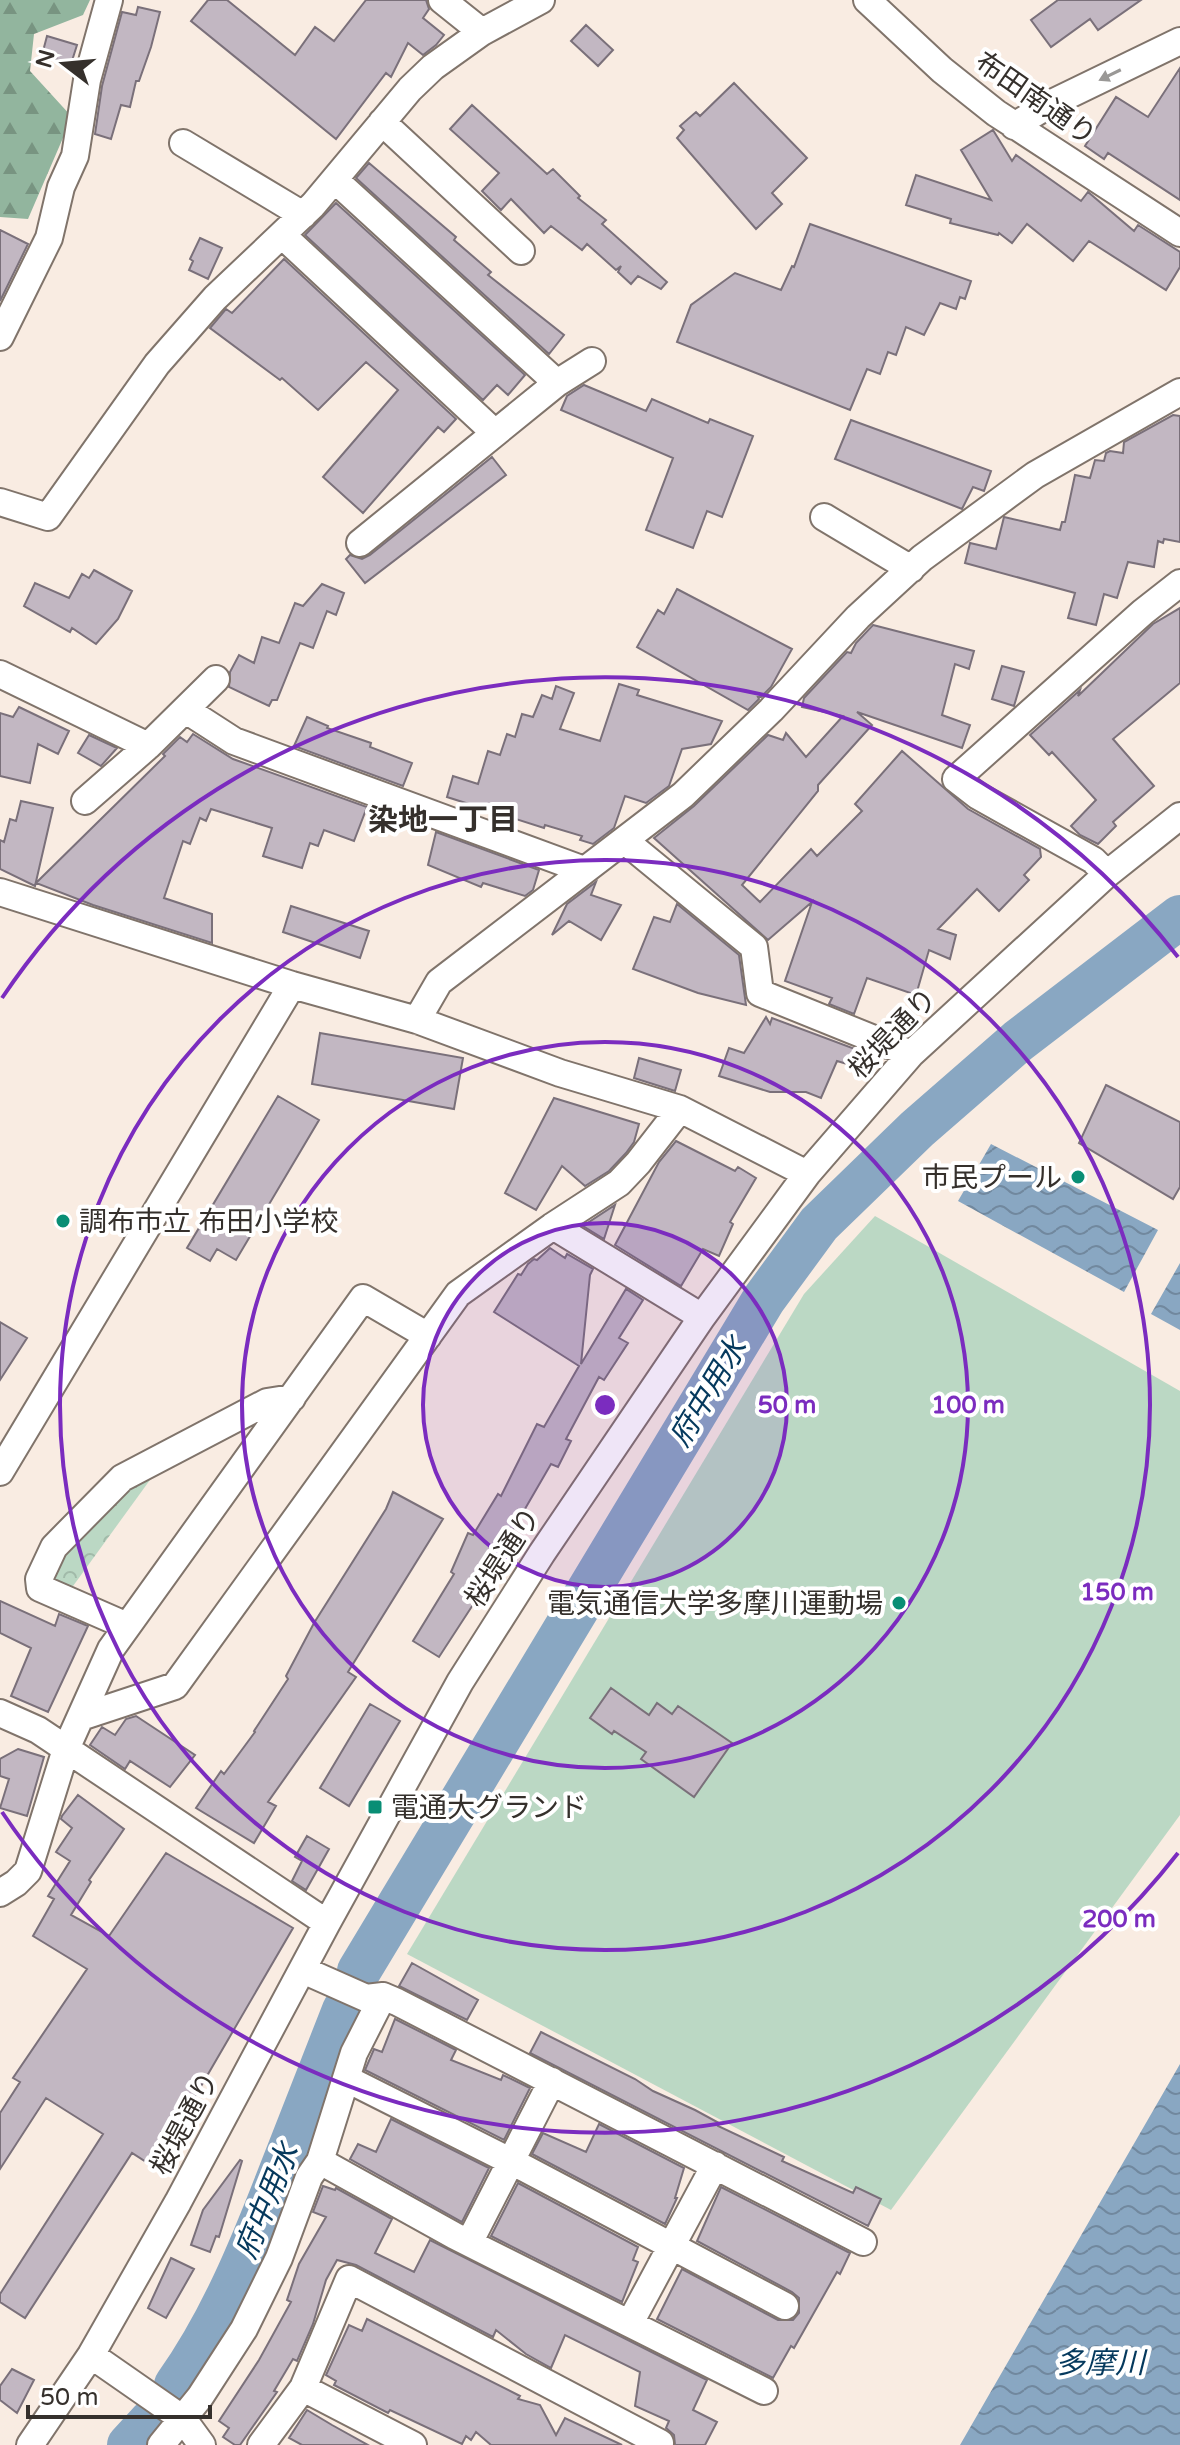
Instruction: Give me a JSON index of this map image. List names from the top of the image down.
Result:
{
  "streets": {
    "street": ["布田南通り", "桜堤通り"]
  },
  "districts": ["染地一丁目"],
  "water": ["府中用水", "多摩川"],
  "places": {
    "other": ["市民プール", "調布市立 布田小学校", "電気通信大学多摩川運動場"],
    "transit": ["電通大グランド"]
  },
  "scale_bar": "50 m",
  "north": "left",
  "rings": [
    "50 m",
    "100 m",
    "150 m",
    "200 m"
  ]
}
